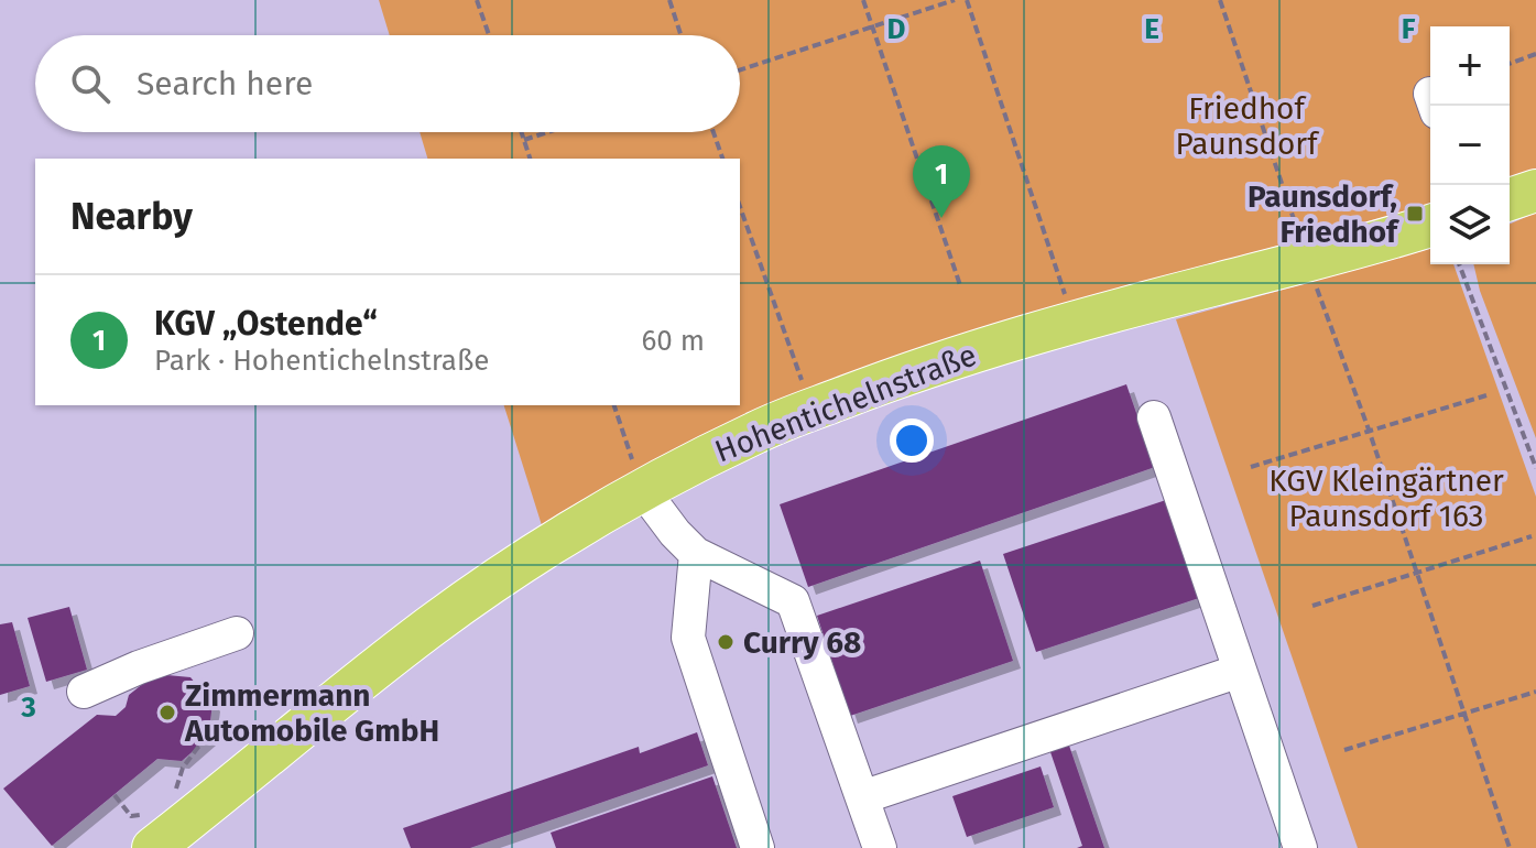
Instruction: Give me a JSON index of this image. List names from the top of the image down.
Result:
{
  "streets": {
    "main road": ["Hohentichelnstraße"]
  },
  "parks": ["Friedhof Paunsdorf", "KGV Kleingärtner Paunsdorf 163"],
  "places": {
    "transit": ["Paunsdorf, Friedhof"],
    "other": ["Curry 68", "Zimmermann Automobile GmbH"]
  },
  "page": {
    "map_buttons": ["+", "−"],
    "search": "Search here",
    "pins": "1",
    "heading": "Nearby",
    "list": [
      {
        "mark": "1",
        "name": "KGV „Ostende“",
        "note": "Park · Hohentichelnstraße",
        "value": "60 m"
      }
    ]
  },
  "grid": {
    "columns": ["D", "E", "F"],
    "rows": ["3"]
  }
}
